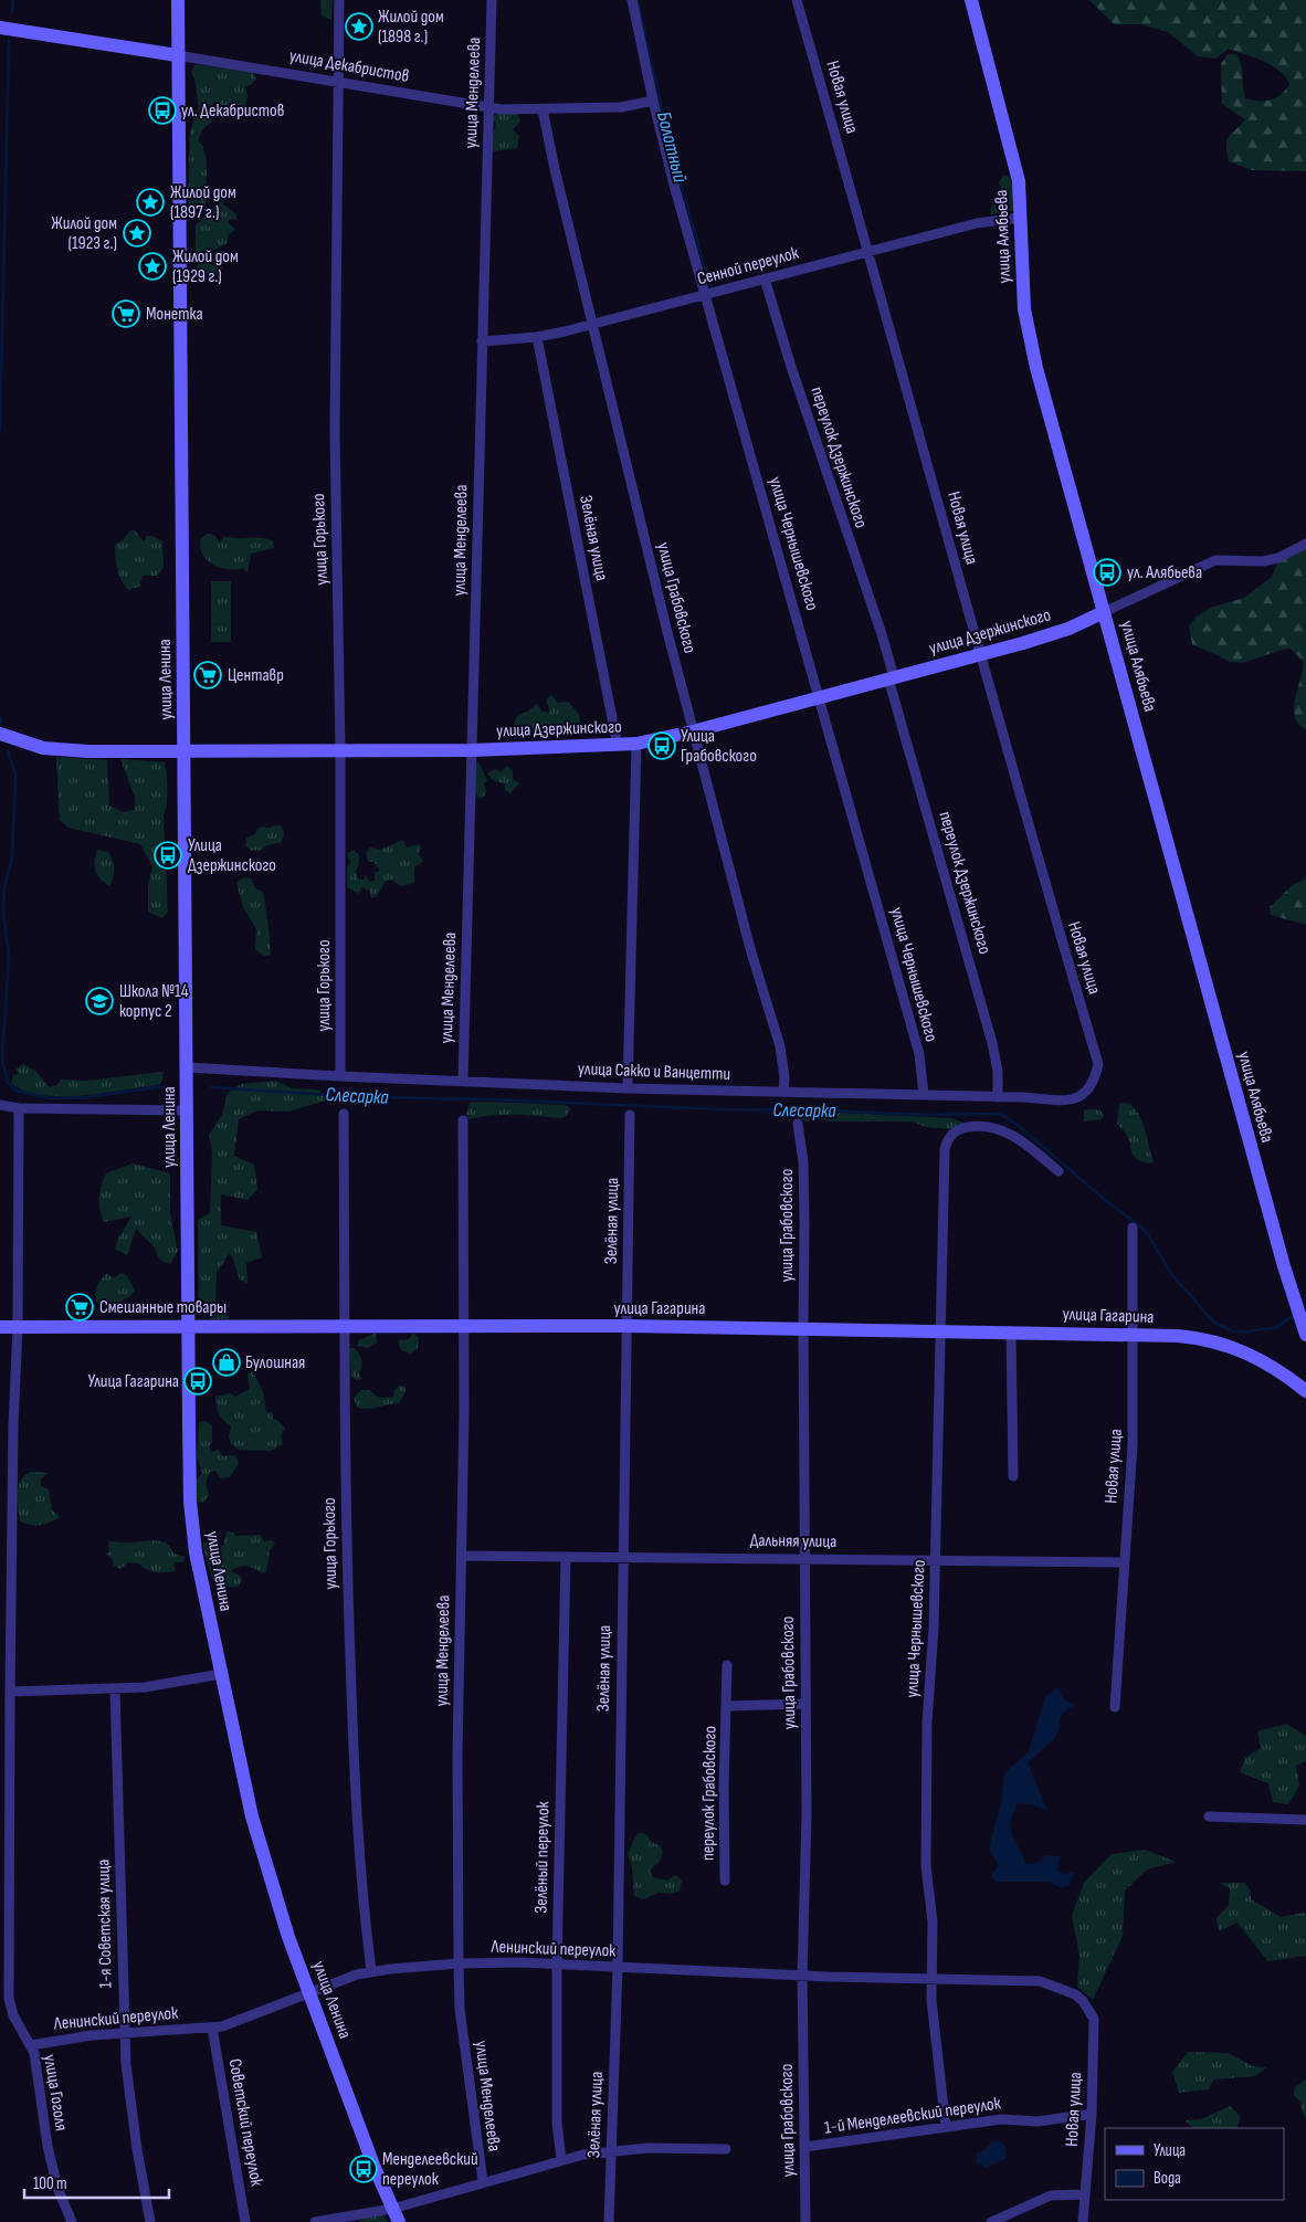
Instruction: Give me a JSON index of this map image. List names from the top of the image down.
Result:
{
  "streets": {
    "main road": [
      "улица Декабристов",
      "улица Алябьева",
      "улица Дзержинского",
      "улица Ленина",
      "улица Гагарина"
    ],
    "street": [
      "улица Менделеева",
      "Новая улица",
      "Сенной переулок",
      "переулок Дзержинского",
      "Зелёная улица",
      "улица Горького",
      "улица Чернышевского",
      "улица Грабовского",
      "улица Сакко и Ванцетти",
      "Дальняя улица",
      "переулок Грабовского",
      "Зелёный переулок",
      "1-я Советская улица",
      "Ленинский переулок",
      "улица Гоголя",
      "1-й Менделеевский переулок",
      "Советский переулок"
    ]
  },
  "crossings": [
    ["улица Декабристов", "улица Менделеева"],
    ["улица Декабристов", "улица Горького"],
    ["улица Декабристов", "улица Чернышевского"],
    ["улица Декабристов", "улица Грабовского"],
    ["улица Декабристов", "улица Ленина"],
    ["улица Менделеева", "Сенной переулок"],
    ["улица Менделеева", "улица Дзержинского"],
    ["улица Менделеева", "улица Сакко и Ванцетти"],
    ["улица Менделеева", "улица Гагарина"],
    ["улица Менделеева", "Дальняя улица"],
    ["улица Менделеева", "Ленинский переулок"],
    ["Новая улица", "Сенной переулок"],
    ["Новая улица", "улица Дзержинского"],
    ["Новая улица", "улица Сакко и Ванцетти"],
    ["Новая улица", "улица Гагарина"],
    ["Новая улица", "Дальняя улица"],
    ["Новая улица", "Ленинский переулок"],
    ["Новая улица", "1-й Менделеевский переулок"],
    ["улица Алябьева", "Сенной переулок"],
    ["улица Алябьева", "улица Дзержинского"],
    ["Сенной переулок", "переулок Дзержинского"],
    ["Сенной переулок", "Зелёная улица"],
    ["Сенной переулок", "улица Чернышевского"],
    ["Сенной переулок", "улица Грабовского"],
    ["переулок Дзержинского", "улица Дзержинского"],
    ["переулок Дзержинского", "улица Сакко и Ванцетти"],
    ["Зелёная улица", "улица Дзержинского"],
    ["Зелёная улица", "улица Гагарина"],
    ["Зелёная улица", "Дальняя улица"],
    ["Зелёная улица", "Ленинский переулок"],
    ["улица Горького", "улица Дзержинского"],
    ["улица Горького", "улица Сакко и Ванцетти"],
    ["улица Горького", "улица Гагарина"],
    ["улица Горького", "Ленинский переулок"],
    ["улица Чернышевского", "улица Дзержинского"],
    ["улица Чернышевского", "улица Сакко и Ванцетти"],
    ["улица Чернышевского", "улица Гагарина"],
    ["улица Чернышевского", "Дальняя улица"],
    ["улица Чернышевского", "Ленинский переулок"],
    ["улица Чернышевского", "1-й Менделеевский переулок"],
    ["улица Грабовского", "улица Дзержинского"],
    ["улица Грабовского", "улица Сакко и Ванцетти"],
    ["улица Грабовского", "улица Гагарина"],
    ["улица Грабовского", "Дальняя улица"],
    ["улица Грабовского", "переулок Грабовского"],
    ["улица Грабовского", "Ленинский переулок"],
    ["улица Грабовского", "1-й Менделеевский переулок"],
    ["улица Дзержинского", "улица Ленина"],
    ["улица Ленина", "улица Сакко и Ванцетти"],
    ["улица Ленина", "улица Гагарина"],
    ["улица Ленина", "Ленинский переулок"],
    ["улица Гагарина", "улица Гоголя"],
    ["Дальняя улица", "Зелёный переулок"],
    ["Зелёный переулок", "Ленинский переулок"],
    ["1-я Советская улица", "Ленинский переулок"],
    ["Ленинский переулок", "улица Гоголя"],
    ["Ленинский переулок", "Советский переулок"]
  ],
  "water": ["Болотный", "Слесарка"],
  "places": {
    "place": [
      "Жилой дом (1898 г.)",
      "Жилой дом (1897 г.)",
      "Жилой дом (1923 г.)",
      "Жилой дом (1929 г.)"
    ],
    "bus stop": [
      "ул. Декабристов",
      "ул. Алябьева",
      "Улица Грабовского",
      "Улица Дзержинского",
      "Улица Гагарина",
      "Менделеевский переулок"
    ],
    "supermarket": ["Монетка", "Центавр", "Смешанные товары"],
    "school or university": ["Школа №14 корпус 2"],
    "shop": ["Булошная"]
  },
  "legend": ["Улица", "Вода"],
  "scale_bar": "100 m"
}
